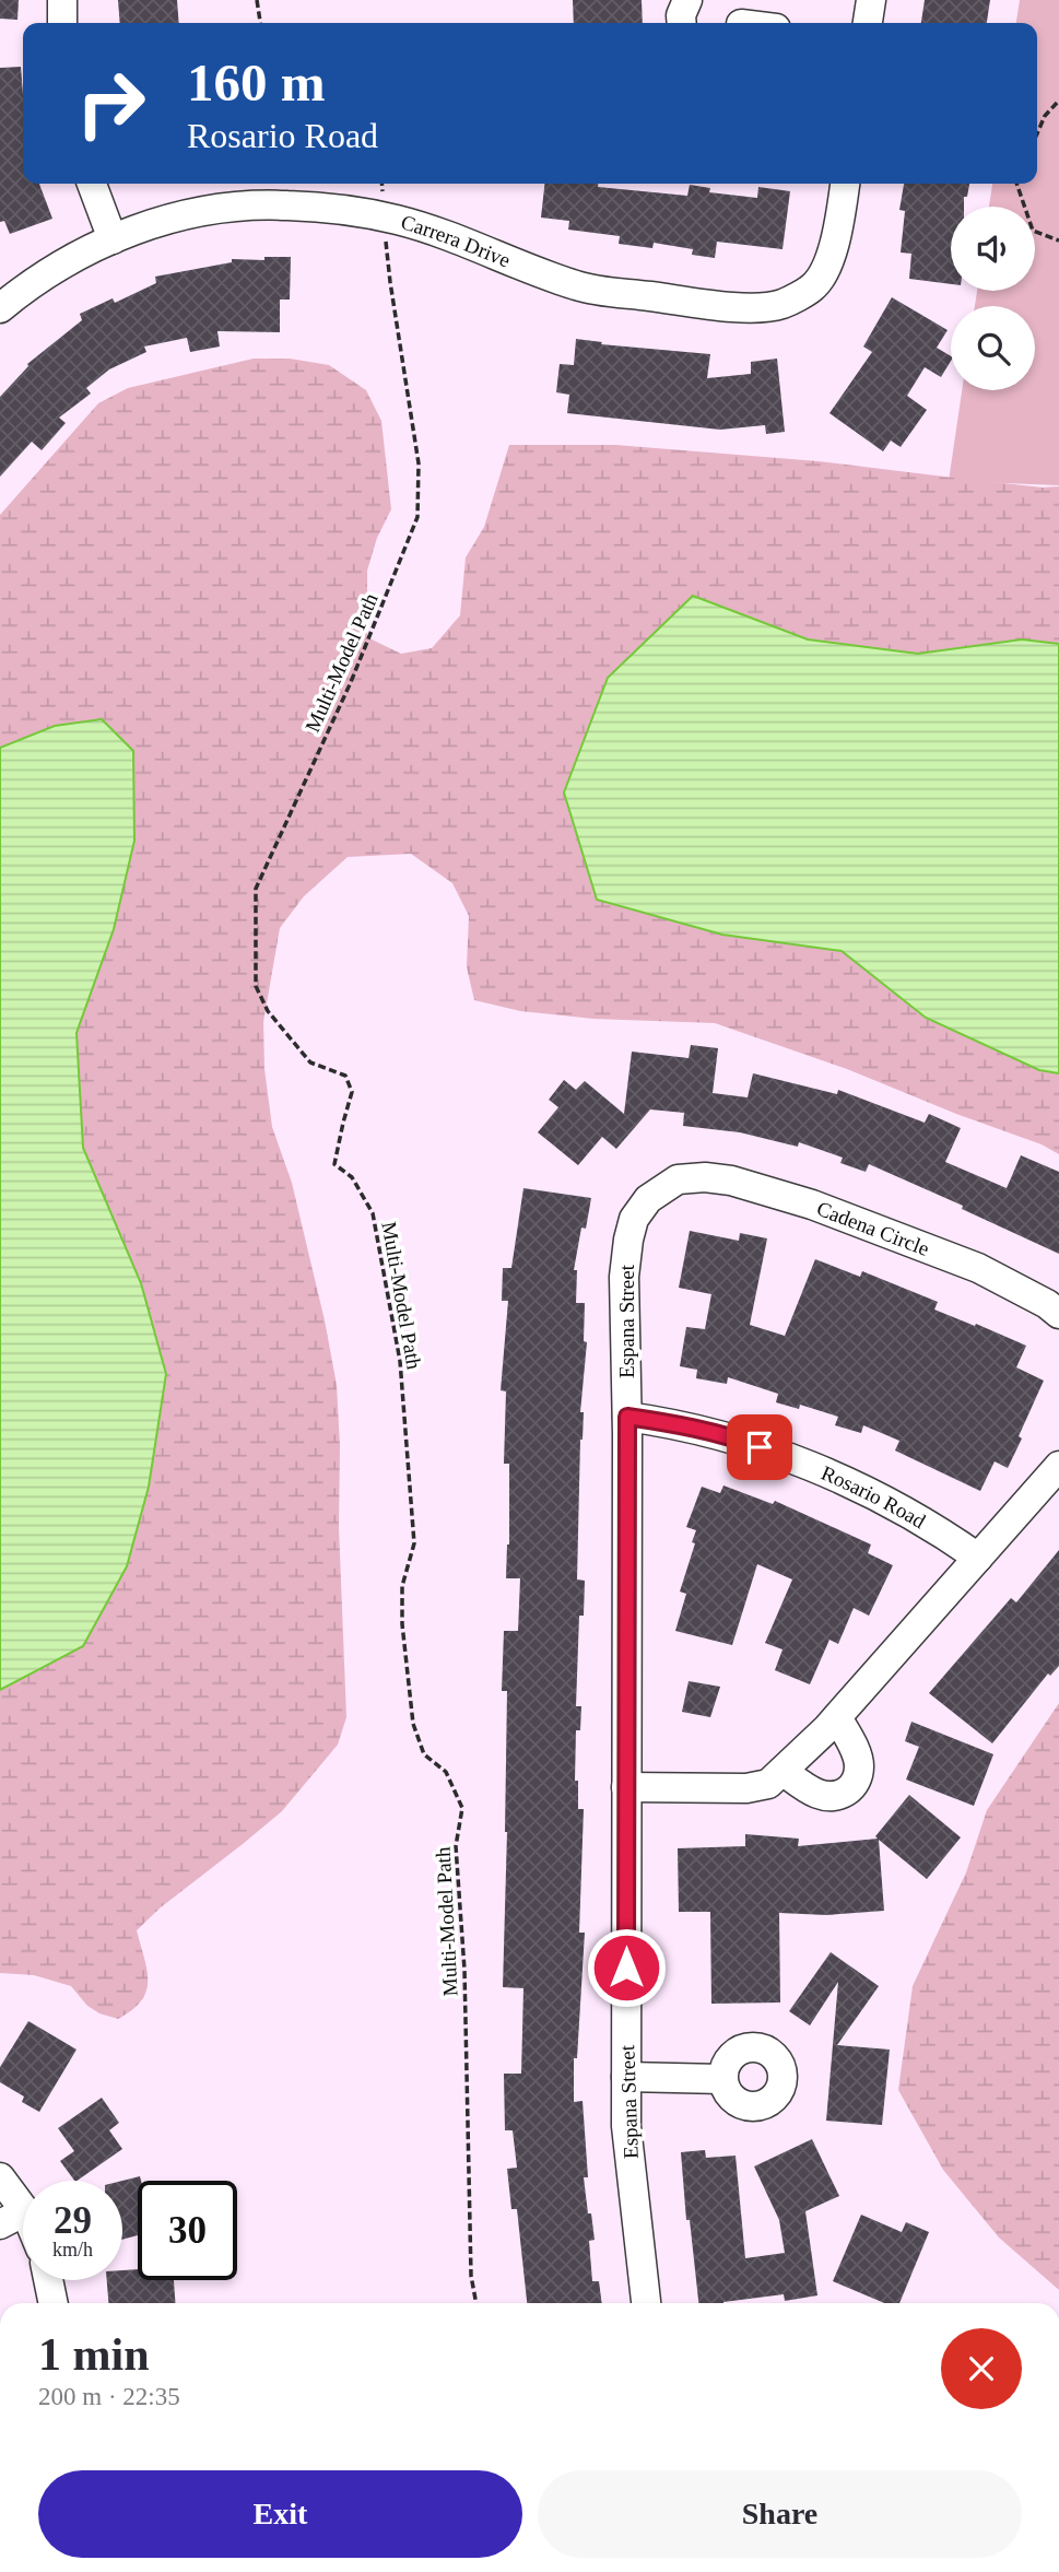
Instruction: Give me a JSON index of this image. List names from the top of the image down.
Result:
{
  "streets": {
    "street": [
      "Carrera Drive",
      "Cadena Circle",
      "Espana Street",
      "Rosario Road"
    ],
    "path": ["Multi-Model Path"]
  },
  "crossings": [
    ["Carrera Drive", "Multi-Model Path"],
    ["Cadena Circle", "Espana Street"],
    ["Espana Street", "Rosario Road"]
  ],
  "page": {
    "turn": ["160 m", "Rosario Road"],
    "speed": "29 km/h",
    "limit": "30",
    "heading": ["1 min", "200 m · 22:35"],
    "buttons": ["Exit", "Share"]
  }
}
